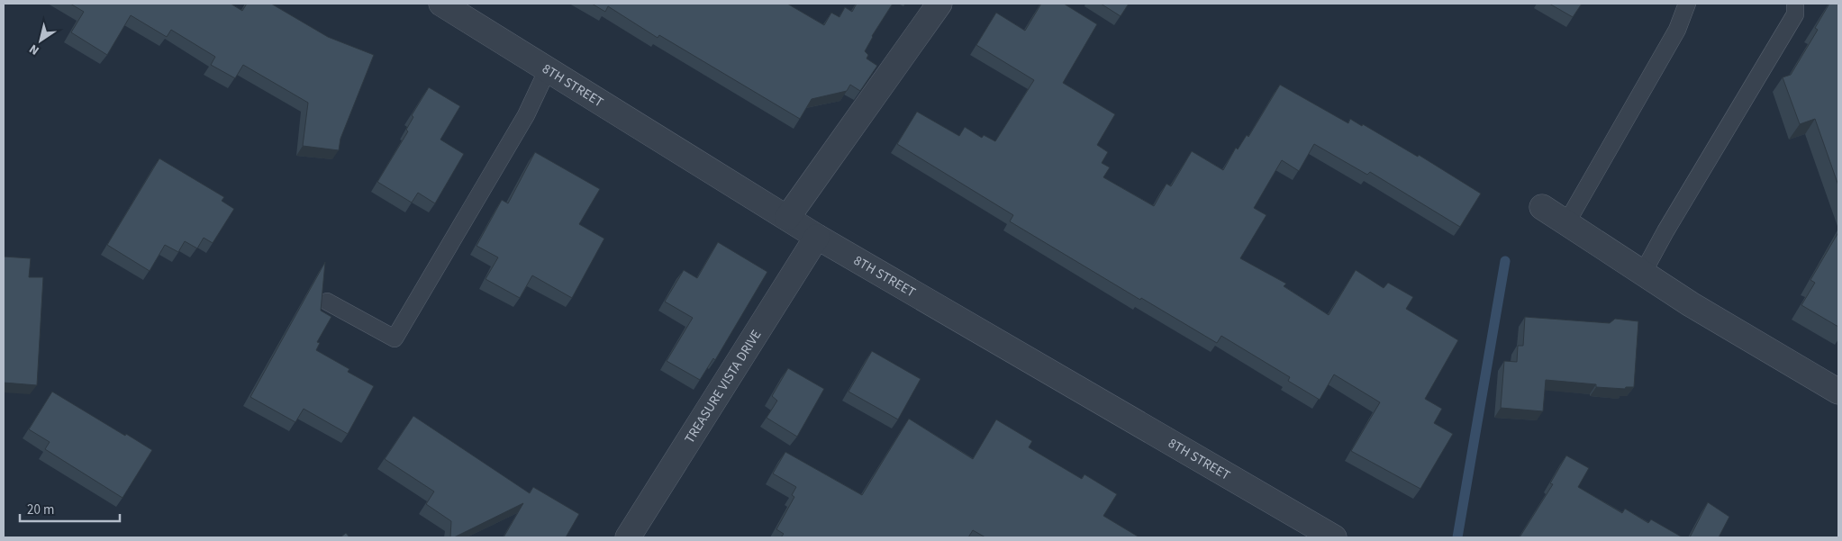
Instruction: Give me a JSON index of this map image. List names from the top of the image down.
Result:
{
  "streets": {
    "street": ["8TH STREET", "TREASURE VISTA DRIVE"]
  },
  "crossings": [
    ["8TH STREET", "TREASURE VISTA DRIVE"]
  ],
  "scale_bar": "20 m",
  "north": "bottom left"
}
